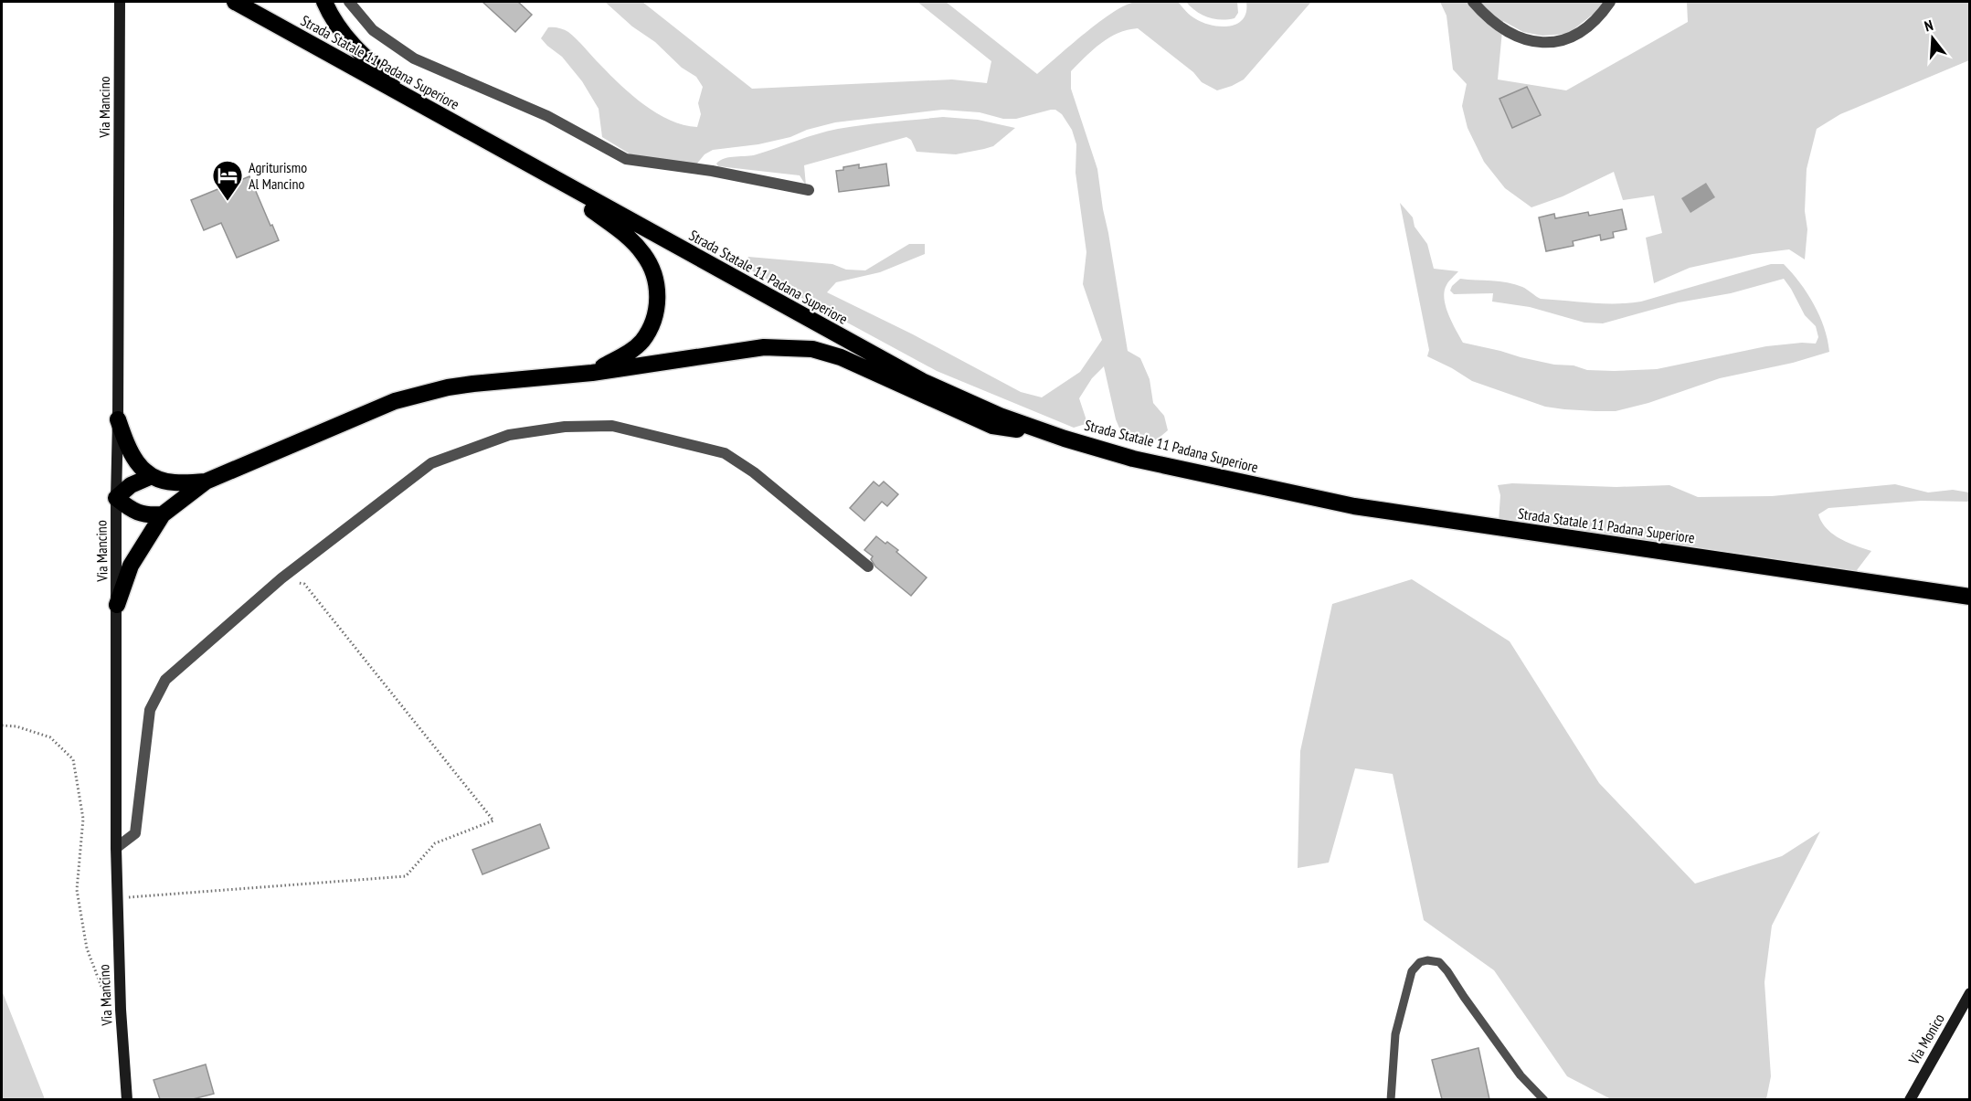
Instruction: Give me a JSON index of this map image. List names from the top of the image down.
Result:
{
  "streets": {
    "highway": ["Strada Statale 11 Padana Superiore"],
    "main road": ["Via Mancino", "Via Monico"]
  },
  "places": {
    "hotel": ["Agriturismo Al Mancino"]
  },
  "north": "top"
}
